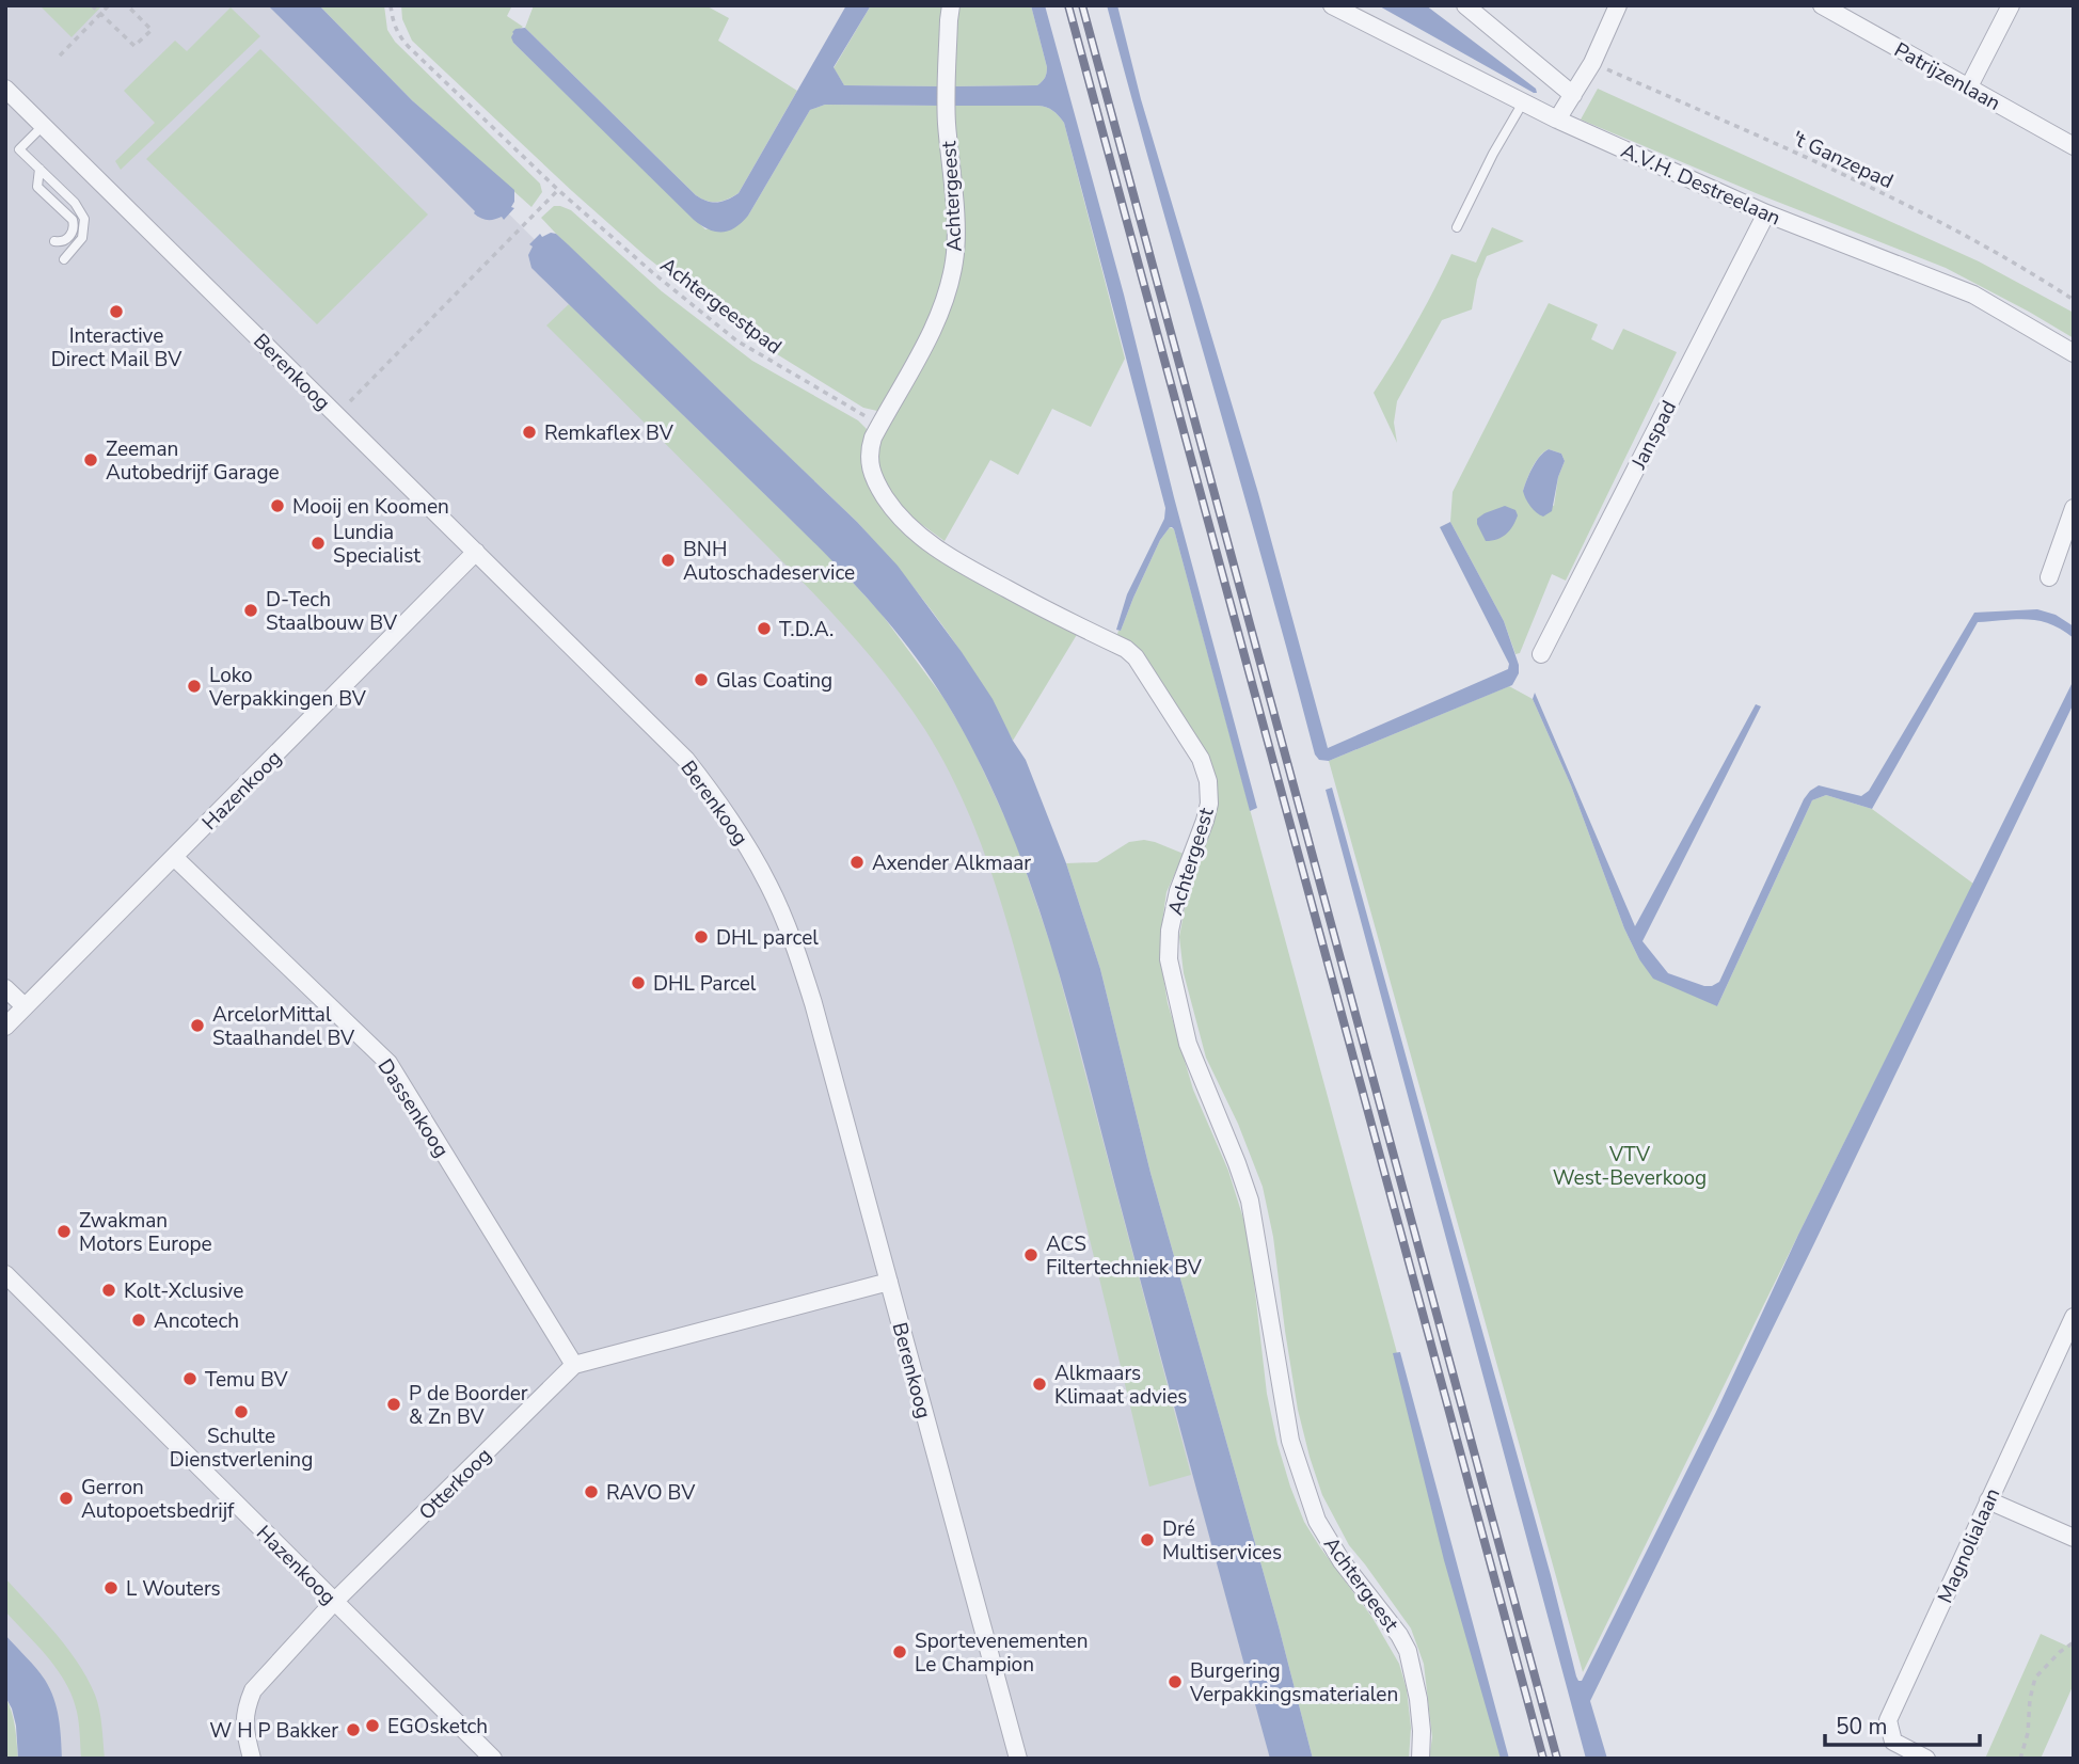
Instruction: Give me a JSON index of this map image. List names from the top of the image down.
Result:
{
  "streets": {
    "street": [
      "Patrijzenlaan",
      "A.V.H. Destreelaan",
      "Achtergeest",
      "Berenkoog",
      "Janspad",
      "Hazenkoog",
      "Dassenkoog",
      "Otterkoog",
      "Magnolialaan"
    ],
    "path": ["'t Ganzepad", "Achtergeestpad"]
  },
  "crossings": [
    ["A.V.H. Destreelaan", "Janspad"],
    ["Achtergeest", "Achtergeestpad"],
    ["Berenkoog", "Hazenkoog"],
    ["Berenkoog", "Otterkoog"],
    ["Hazenkoog", "Dassenkoog"],
    ["Hazenkoog", "Otterkoog"],
    ["Dassenkoog", "Otterkoog"]
  ],
  "parks": ["VTV West-Beverkoog"],
  "places": [
    "Interactive Direct Mail BV",
    "Remkaflex BV",
    "Zeeman Autobedrijf Garage",
    "Mooij en Koomen",
    "Lundia Specialist",
    "BNH Autoschadeservice",
    "D-Tech Staalbouw BV",
    "T.D.A.",
    "Glas Coating",
    "Loko Verpakkingen BV",
    "Axender Alkmaar",
    "DHL parcel",
    "DHL Parcel",
    "ArcelorMittal Staalhandel BV",
    "Zwakman Motors Europe",
    "ACS Filtertechniek BV",
    "Kolt-Xclusive",
    "Ancotech",
    "Temu BV",
    "Alkmaars Klimaat advies",
    "P de Boorder & Zn BV",
    "Schulte Dienstverlening",
    "RAVO BV",
    "Gerron Autopoetsbedrijf",
    "Dré Multiservices",
    "L Wouters",
    "Sportevenementen Le Champion",
    "Burgering Verpakkingsmaterialen",
    "EGOsketch",
    "W H P Bakker"
  ],
  "scale_bar": "50 m"
}
